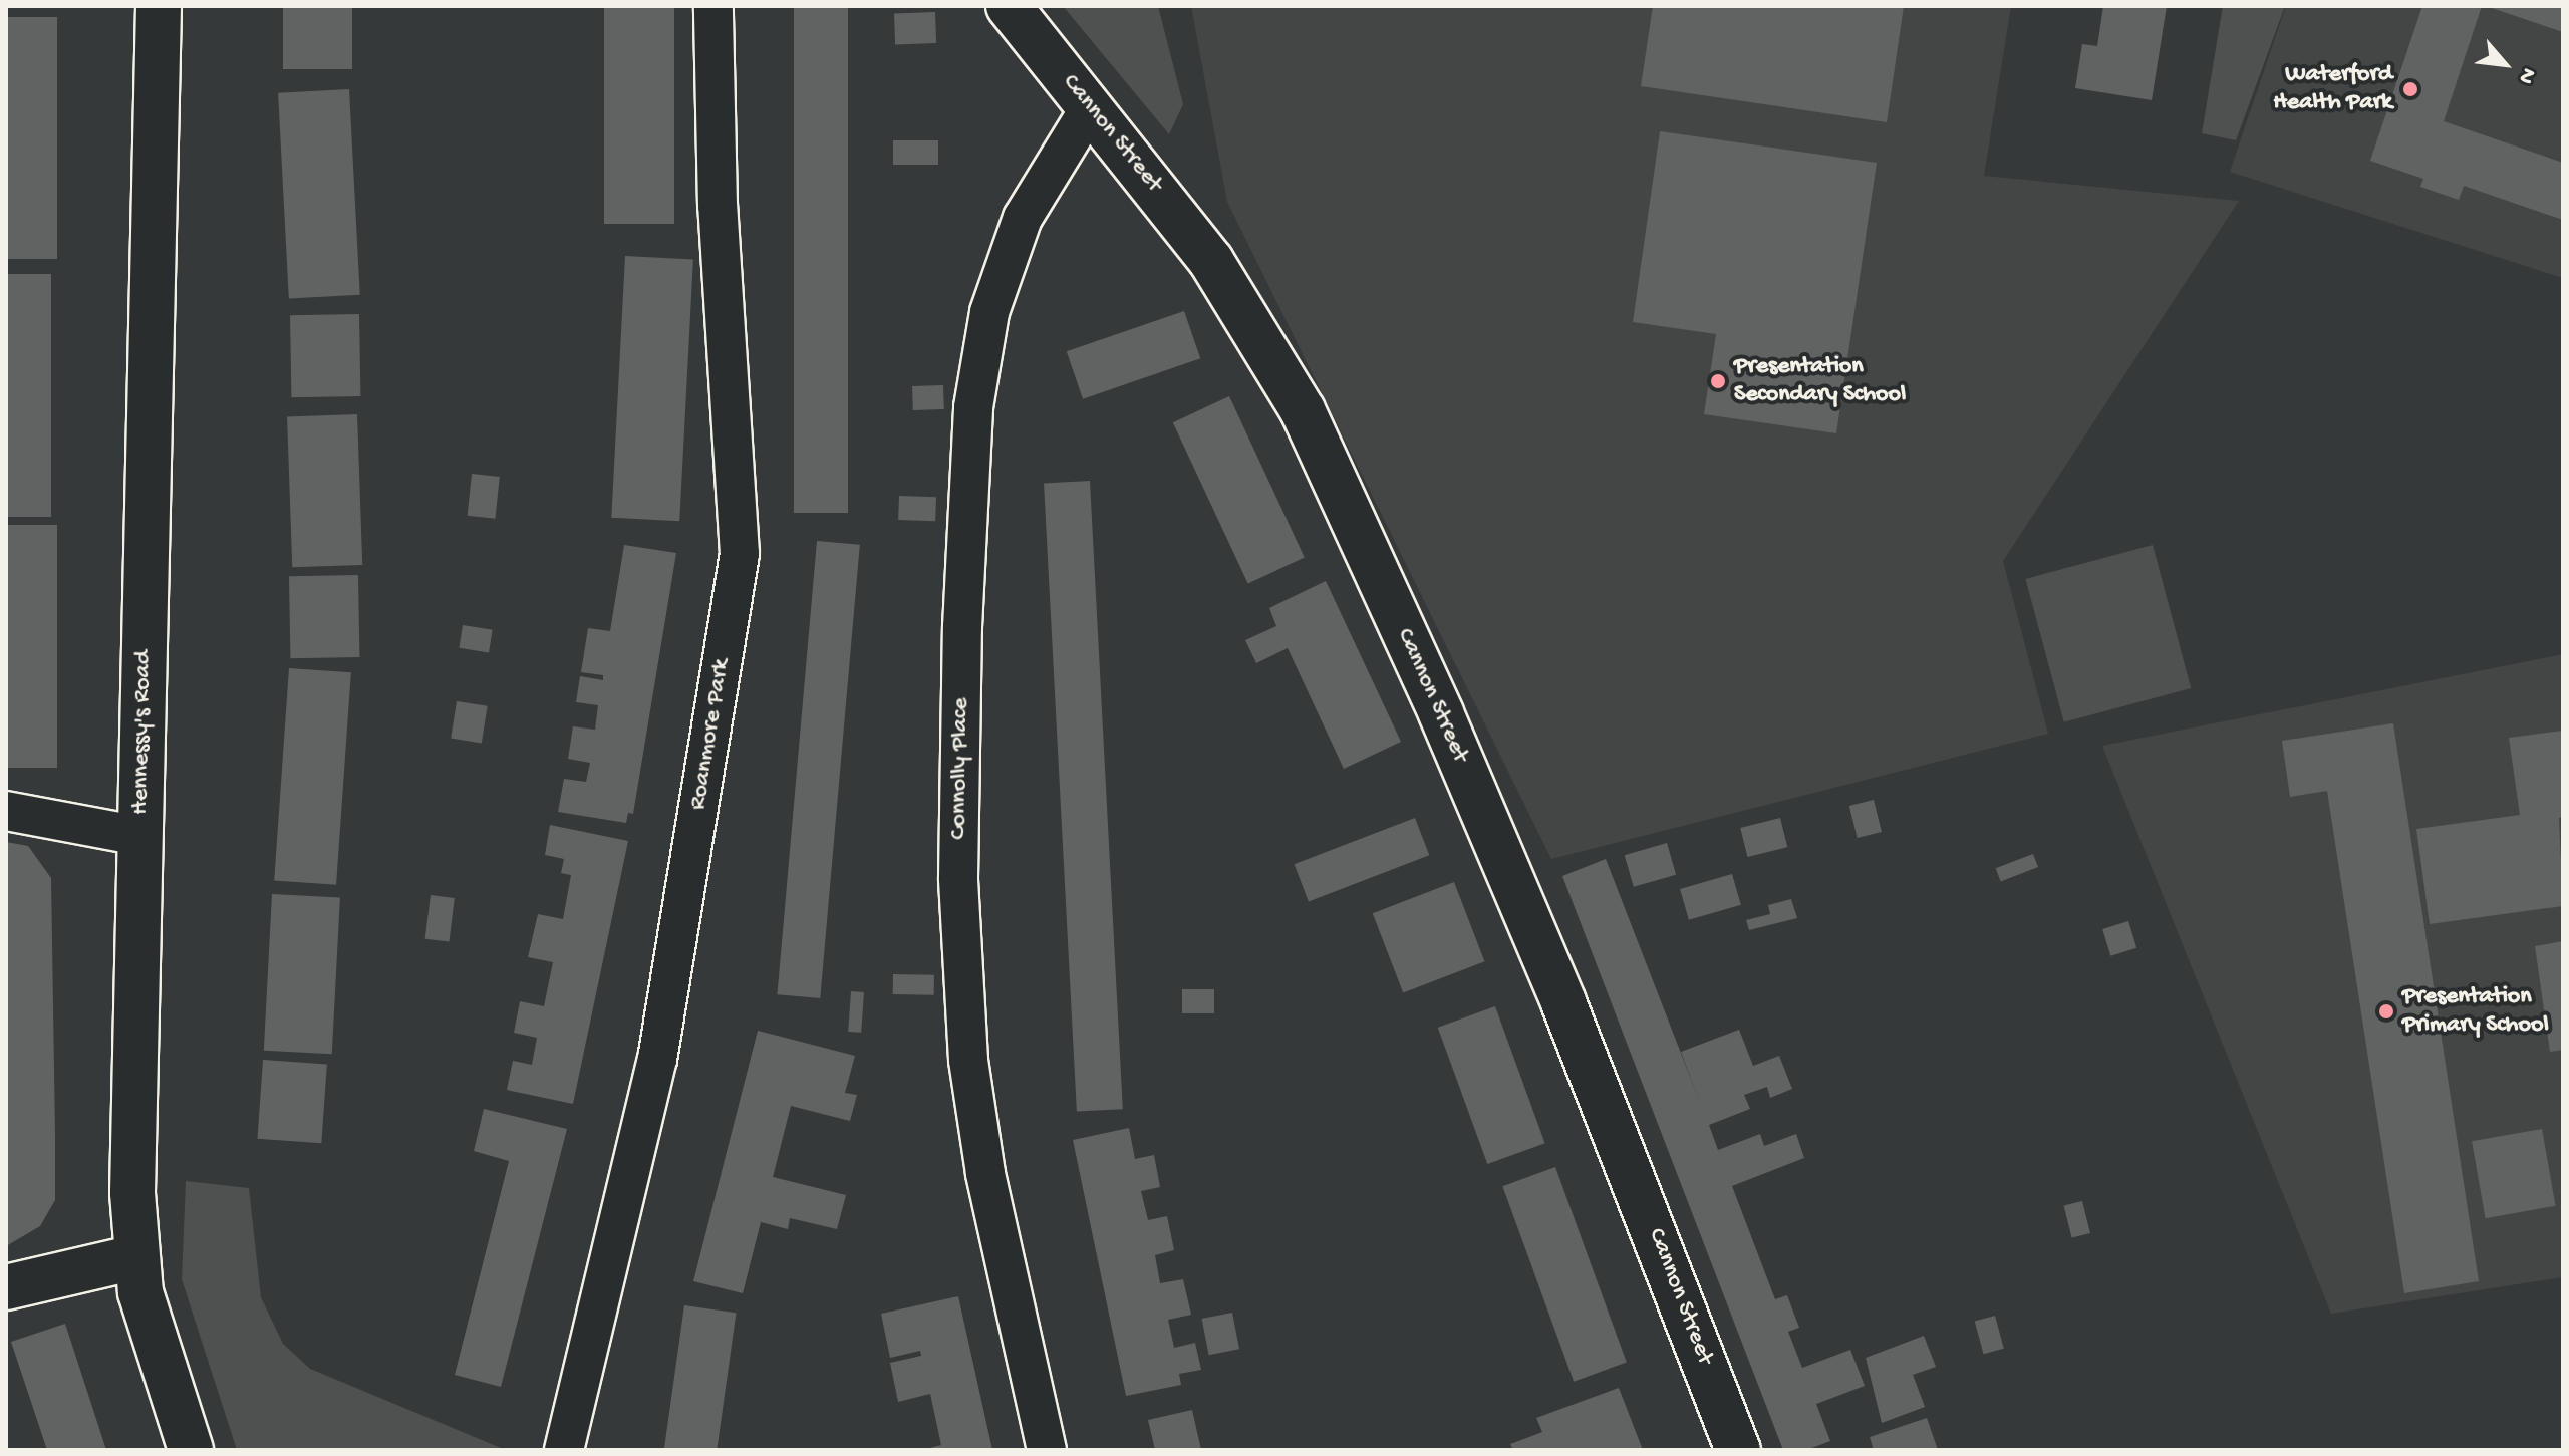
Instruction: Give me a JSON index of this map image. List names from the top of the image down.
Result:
{
  "streets": {
    "main road": ["Cannon Street", "Hennessy's Road"],
    "street": ["Roanmore Park", "Connolly Place"]
  },
  "crossings": [
    ["Cannon Street", "Connolly Place"]
  ],
  "places": ["Waterford Health Park", "Presentation Secondary School", "Presentation Primary School"],
  "north": "bottom right"
}
